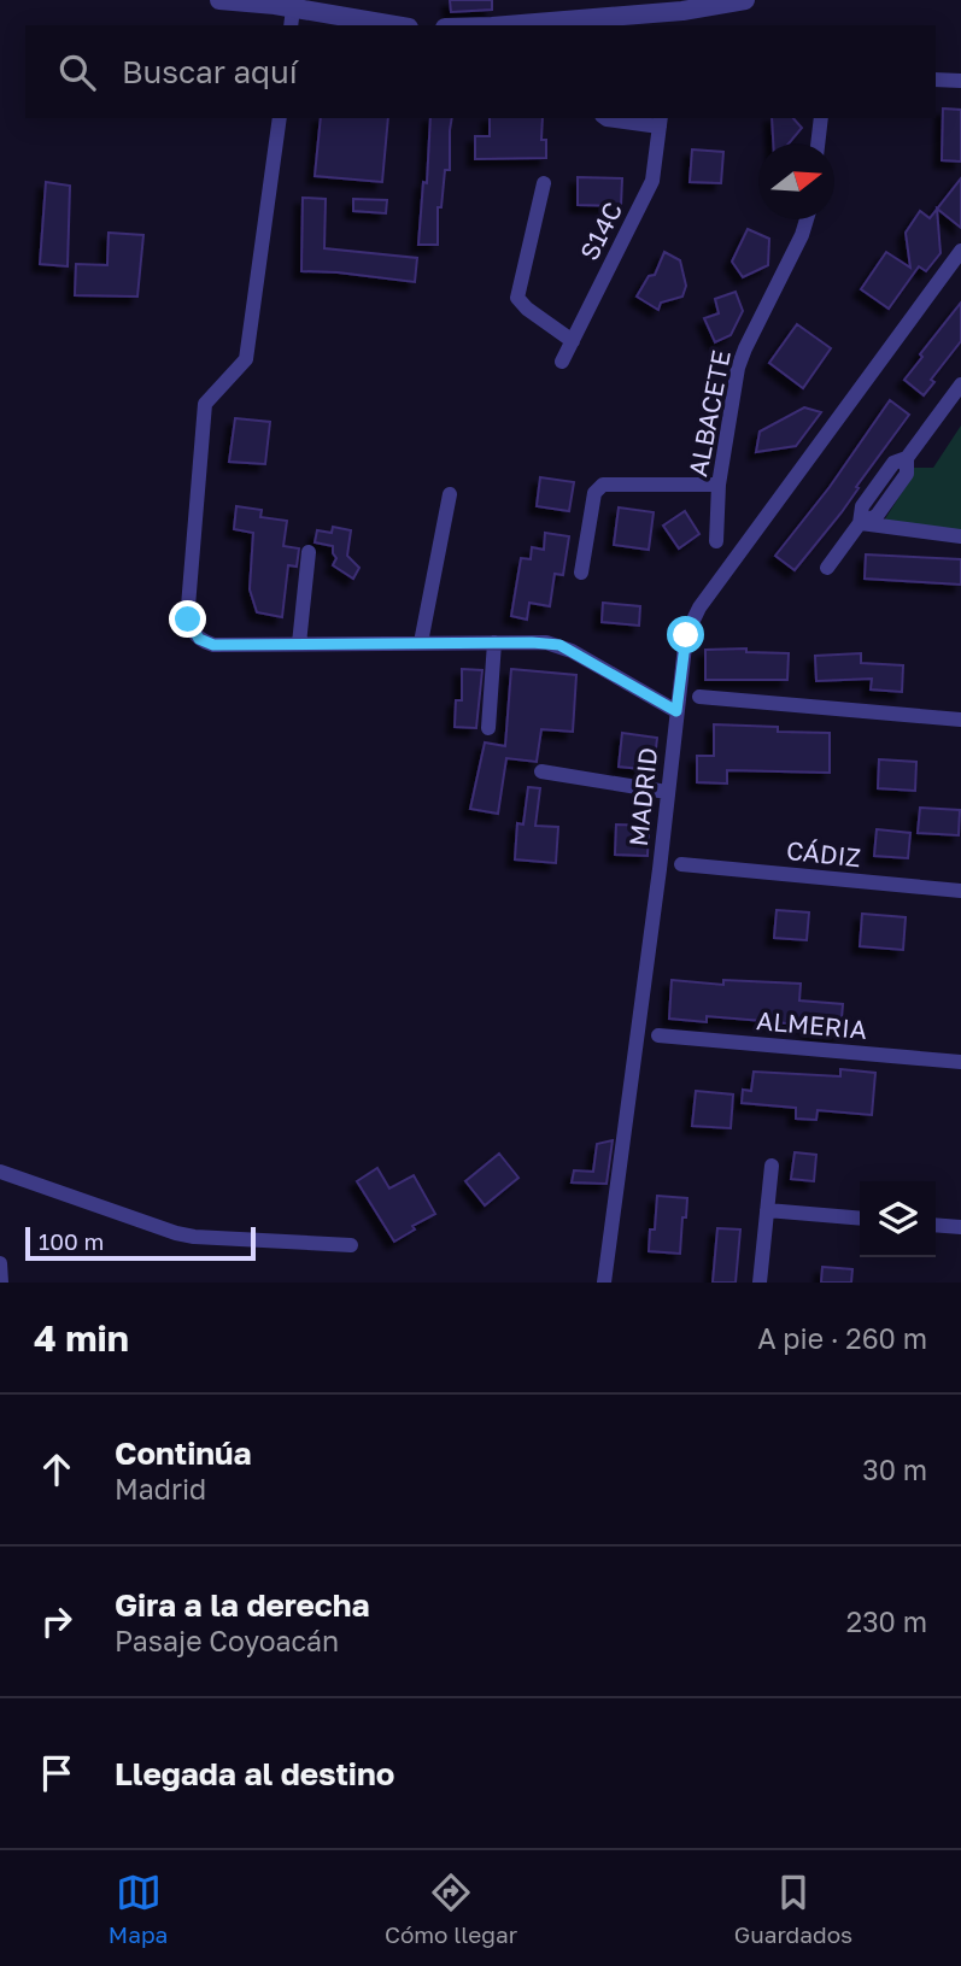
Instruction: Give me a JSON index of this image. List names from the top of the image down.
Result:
{
  "streets": {
    "street": [
      "S14C",
      "ALBACETE",
      "MADRID",
      "CÁDIZ",
      "ALMERIA"
    ]
  },
  "scale_bar": "100 m",
  "north": "right",
  "page": {
    "search": "Buscar aquí",
    "scale": "100 m",
    "heading": ["4 min", "A pie · 260 m"],
    "list": [
      ["Continúa", "Madrid", "30 m"],
      ["Gira a la derecha", "Pasaje Coyoacán", "230 m"],
      "Llegada al destino"
    ],
    "nav": ["Mapa", "Cómo llegar", "Guardados"]
  }
}
